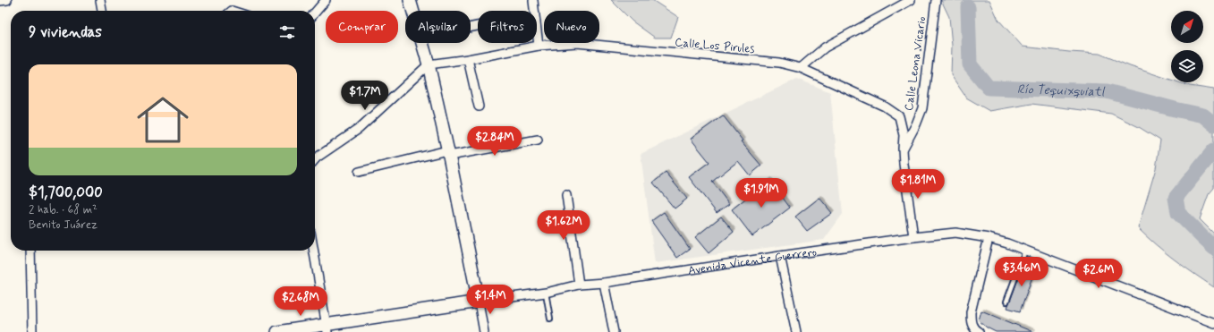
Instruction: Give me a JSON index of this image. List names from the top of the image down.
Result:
{
  "streets": {
    "main road": ["Avenida Vicente Guerrero"],
    "street": ["Calle Los Pirules", "Calle Leona Vicario"]
  },
  "crossings": [
    ["Calle Los Pirules", "Calle Leona Vicario"],
    ["Calle Los Pirules", "Avenida Vicente Guerrero"]
  ],
  "water": ["Río Tequixquiatl"],
  "north": "top right",
  "page": {
    "chip": [
      "Comprar",
      "Alquilar",
      "Filtros",
      "Nuevo"
    ],
    "heading": "9 viviendas",
    "list": [
      {
        "name": "$1,700,000",
        "note": "2 hab. · 68 m² · Benito Juárez"
      }
    ],
    "price": [
      "$1.7M",
      "$2.84M",
      "$1.81M",
      "$1.91M",
      "$1.62M",
      "$3.46M",
      "$2.6M",
      "$1.4M",
      "$2.68M"
    ]
  }
}
